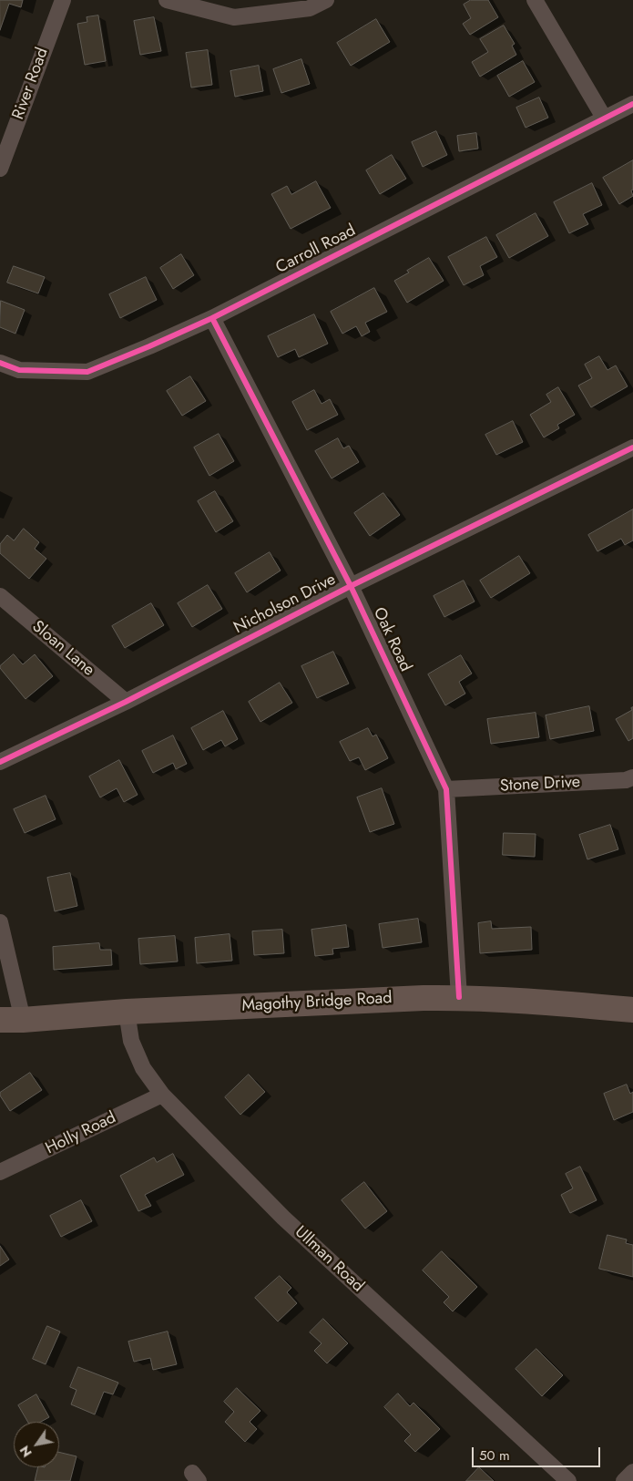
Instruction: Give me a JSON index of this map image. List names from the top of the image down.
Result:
{
  "streets": {
    "main road": ["Magothy Bridge Road"],
    "street": [
      "River Road",
      "Carroll Road",
      "Nicholson Drive",
      "Oak Road",
      "Sloan Lane",
      "Stone Drive",
      "Holly Road",
      "Ullman Road"
    ]
  },
  "crossings": [
    ["Carroll Road", "Oak Road"],
    ["Nicholson Drive", "Oak Road"],
    ["Nicholson Drive", "Sloan Lane"],
    ["Oak Road", "Stone Drive"],
    ["Oak Road", "Magothy Bridge Road"],
    ["Magothy Bridge Road", "Ullman Road"],
    ["Holly Road", "Ullman Road"]
  ],
  "scale_bar": "50 m",
  "north": "bottom left"
}
